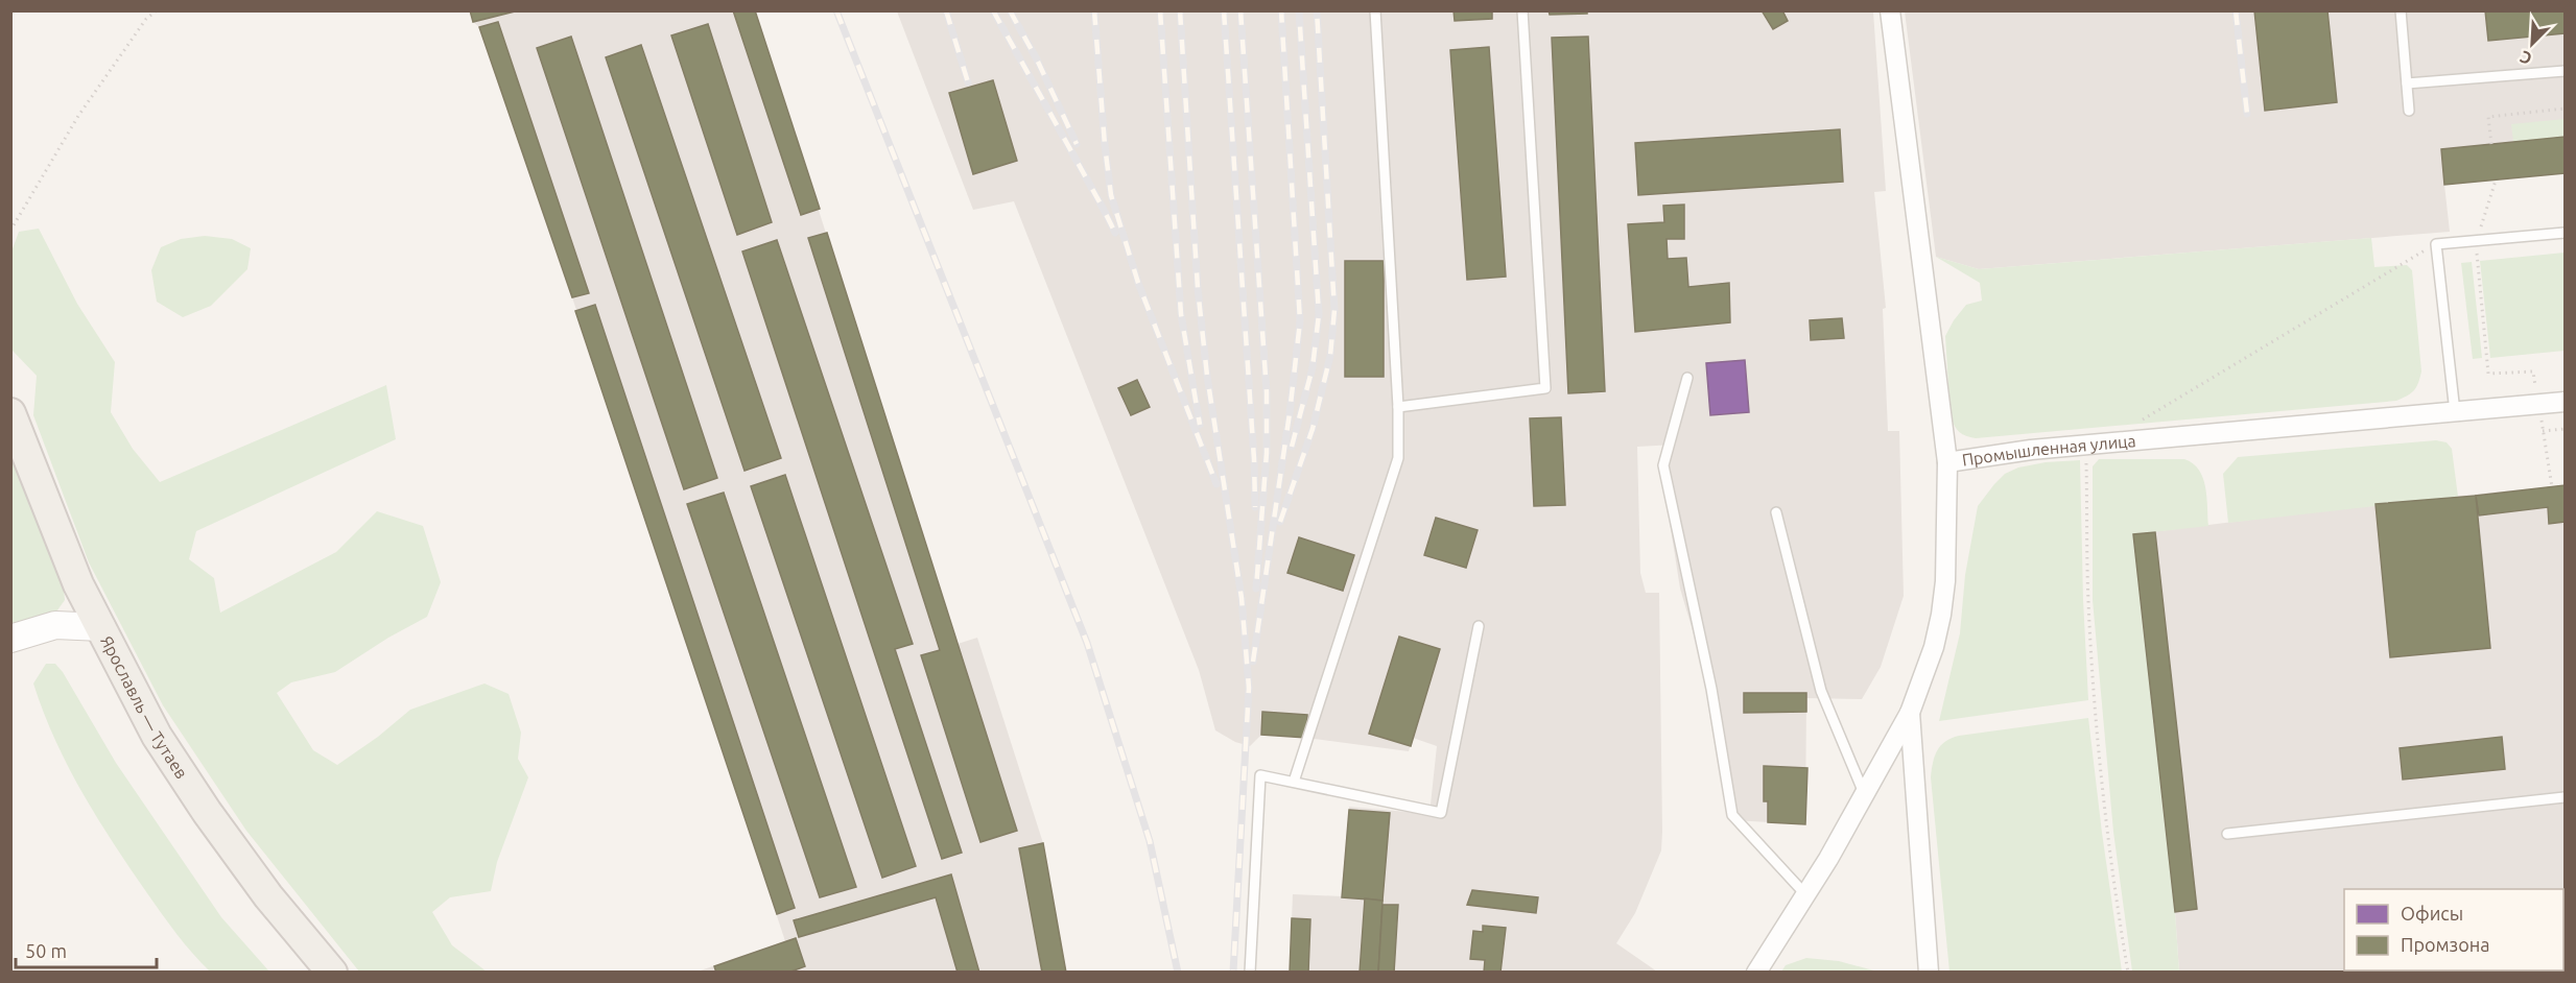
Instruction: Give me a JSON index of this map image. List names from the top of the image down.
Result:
{
  "streets": {
    "main road": ["Ярославль — Тутаев"],
    "street": ["Промышленная улица"]
  },
  "legend": ["Офисы", "Промзона"],
  "scale_bar": "50 m",
  "north": "bottom left"
}
